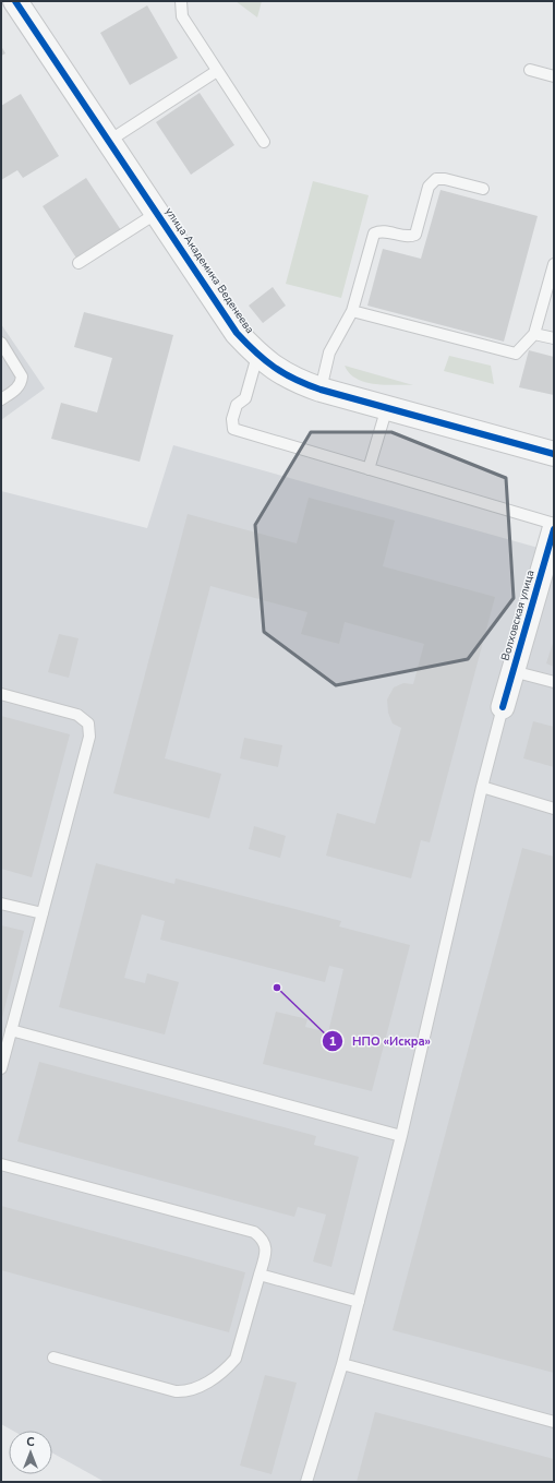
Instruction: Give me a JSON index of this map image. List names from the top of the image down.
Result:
{
  "streets": {
    "street": ["улица Академика Веденеева", "Волховская улица"]
  },
  "places": ["НПО «Искра»"],
  "north": "top"
}
